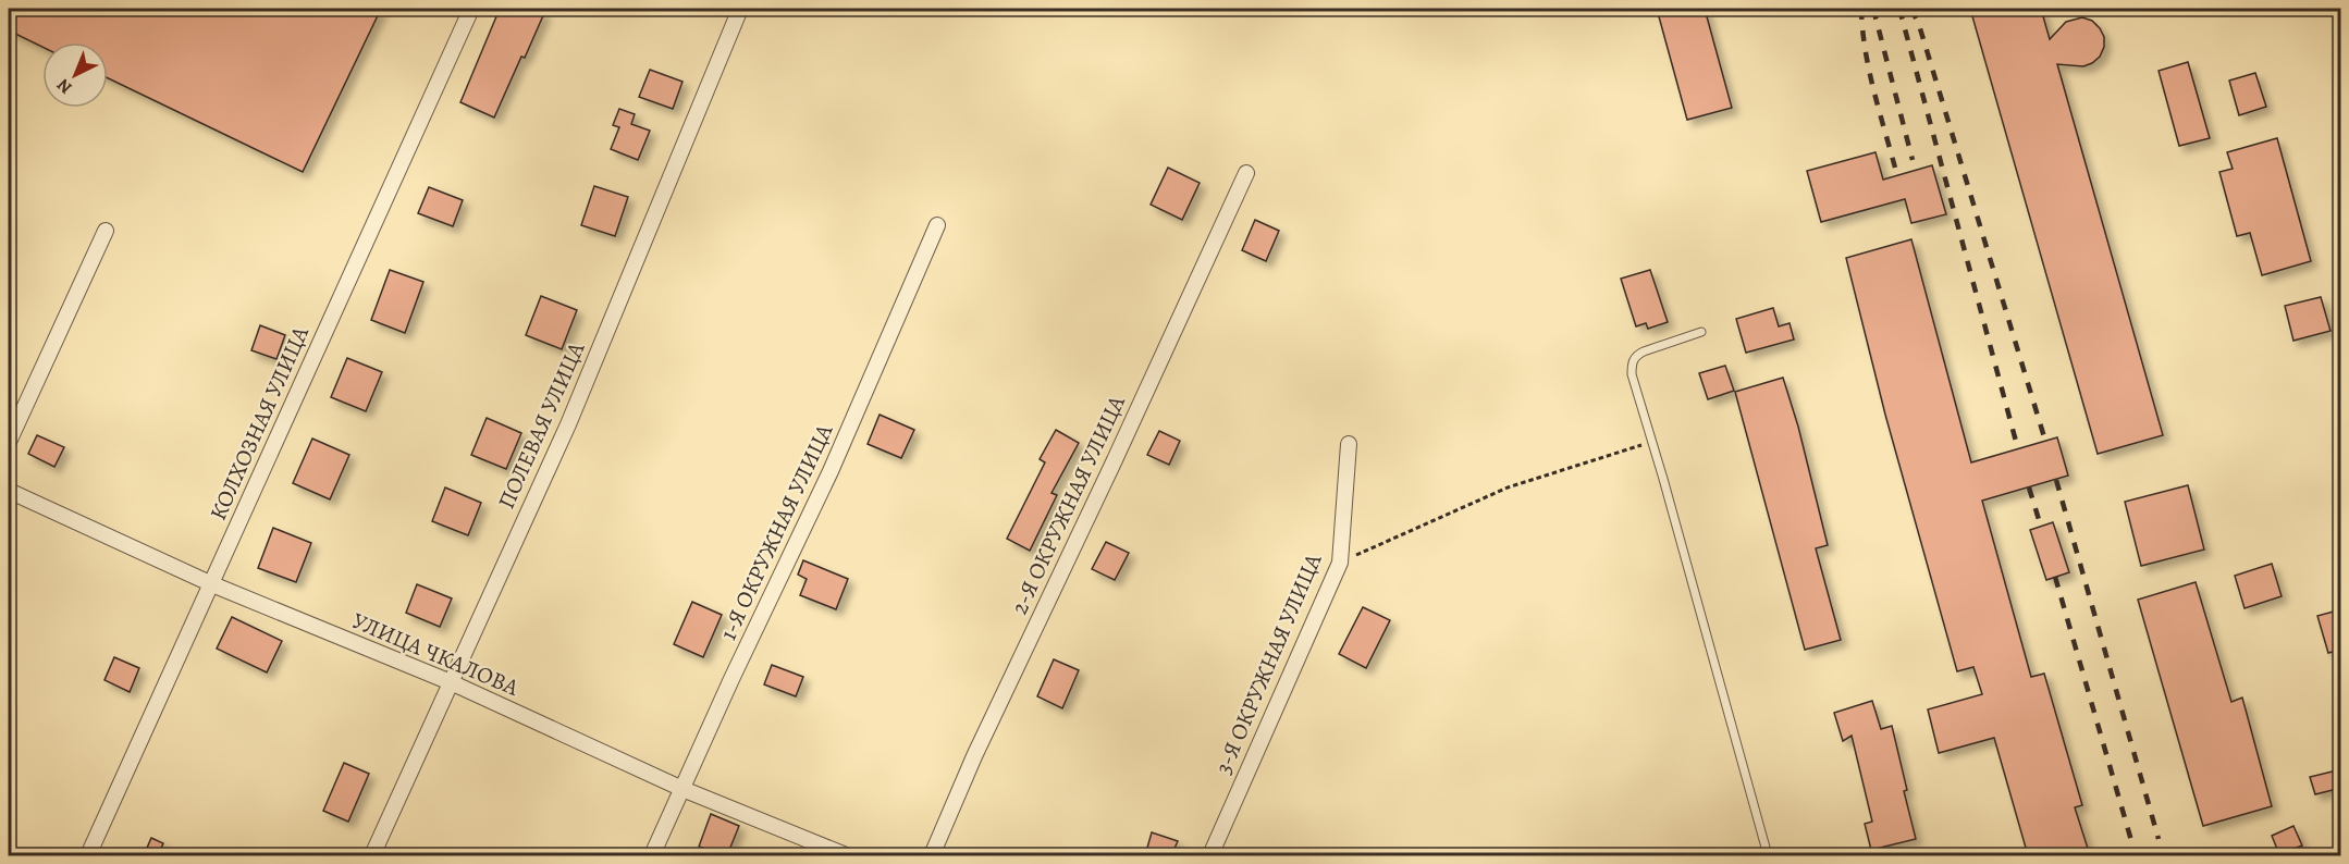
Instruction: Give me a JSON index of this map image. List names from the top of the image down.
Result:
{
  "streets": {
    "street": [
      "КОЛХОЗНАЯ УЛИЦА",
      "ПОЛЕВАЯ УЛИЦА",
      "2-Я ОКРУЖНАЯ УЛИЦА",
      "1-Я ОКРУЖНАЯ УЛИЦА",
      "УЛИЦА ЧКАЛОВА",
      "3-Я ОКРУЖНАЯ УЛИЦА"
    ]
  },
  "crossings": [
    ["КОЛХОЗНАЯ УЛИЦА", "УЛИЦА ЧКАЛОВА"],
    ["ПОЛЕВАЯ УЛИЦА", "УЛИЦА ЧКАЛОВА"],
    ["1-Я ОКРУЖНАЯ УЛИЦА", "УЛИЦА ЧКАЛОВА"]
  ],
  "north": "bottom left"
}
